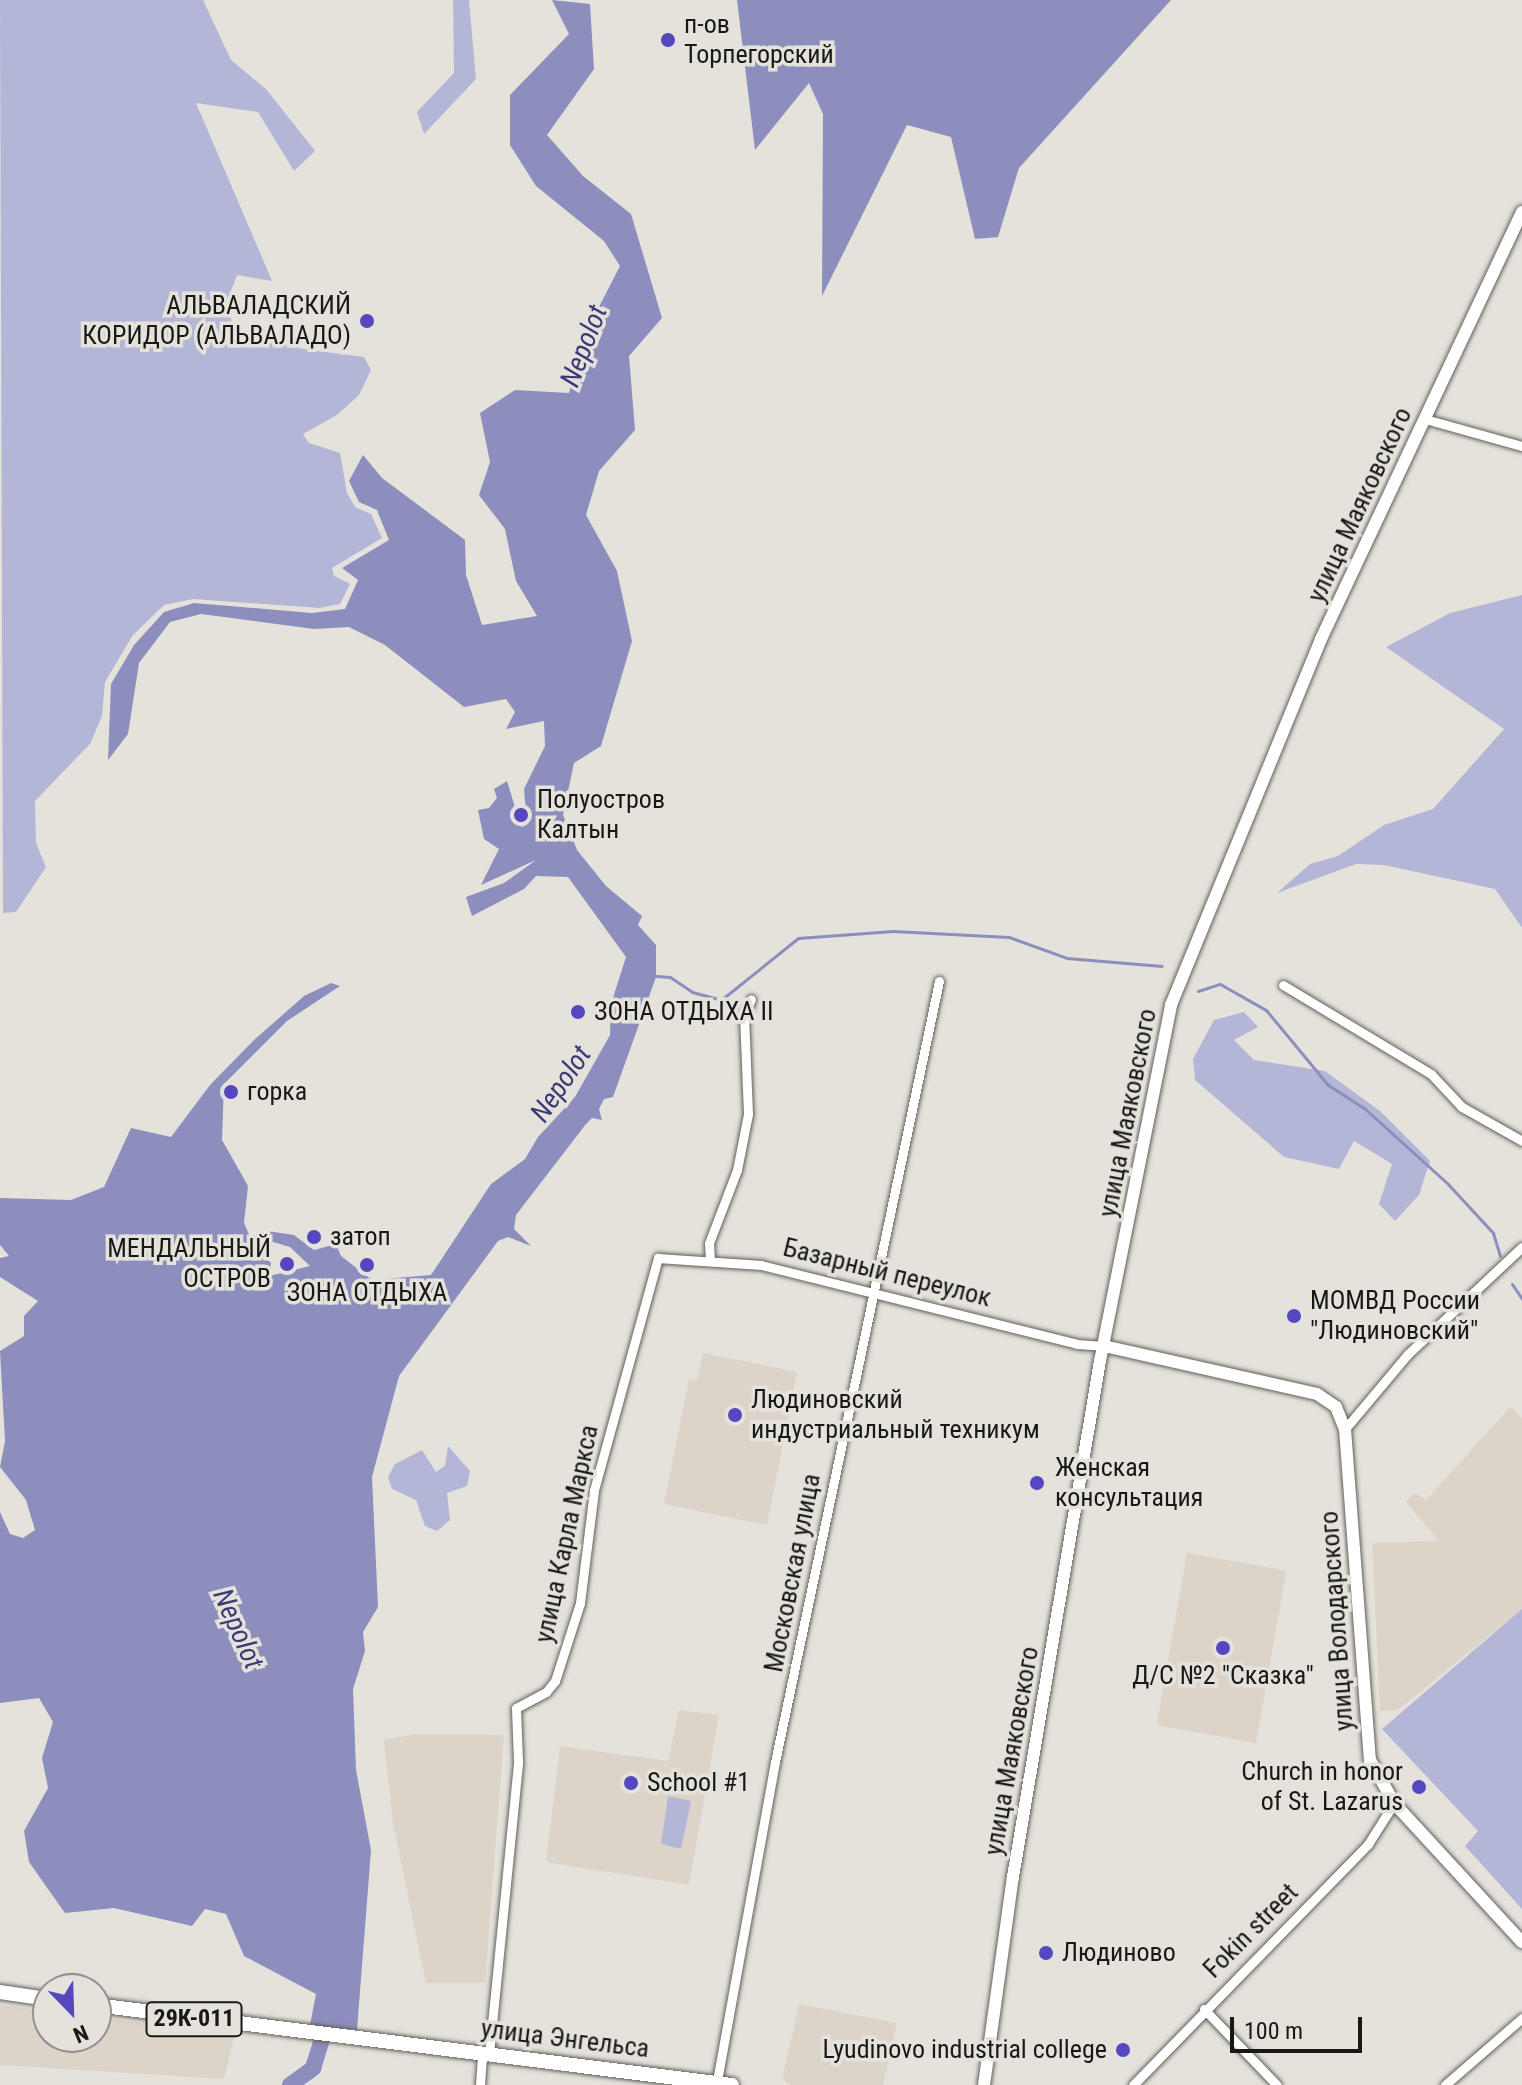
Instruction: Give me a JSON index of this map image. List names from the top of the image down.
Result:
{
  "streets": {
    "main road": ["29К-011", "улица Энгельса"],
    "street": [
      "улица Маяковского",
      "Базарный переулок",
      "улица Карла Маркса",
      "Московская улица",
      "улица Володарского",
      "Fokin street"
    ]
  },
  "crossings": [
    ["улица Маяковского", "Базарный переулок"],
    ["Базарный переулок", "улица Карла Маркса"],
    ["Базарный переулок", "Московская улица"],
    ["улица Карла Маркса", "улица Энгельса"],
    ["Московская улица", "улица Энгельса"],
    ["улица Володарского", "Fokin street"]
  ],
  "water": ["Nepolot"],
  "places": [
    "п-ов Торпегорский",
    "АЛЬВАЛАДСКИЙ КОРИДОР (АЛЬВАЛАДО)",
    "Полуостров Калтын",
    "ЗОНА ОТДЫХА II",
    "горка",
    "затоп",
    "МЕНДАЛЬНЫЙ ОСТРОВ",
    "ЗОНА ОТДЫХА",
    "МОМВД России \"Людиновский\"",
    "Людиновский индустриальный техникум",
    "Женская консультация",
    "Д/С №2 \"Сказка\"",
    "School #1",
    "Church in honor of St. Lazarus",
    "Людиново",
    "Lyudinovo industrial college"
  ],
  "scale_bar": "100 m",
  "north": "bottom right"
}
